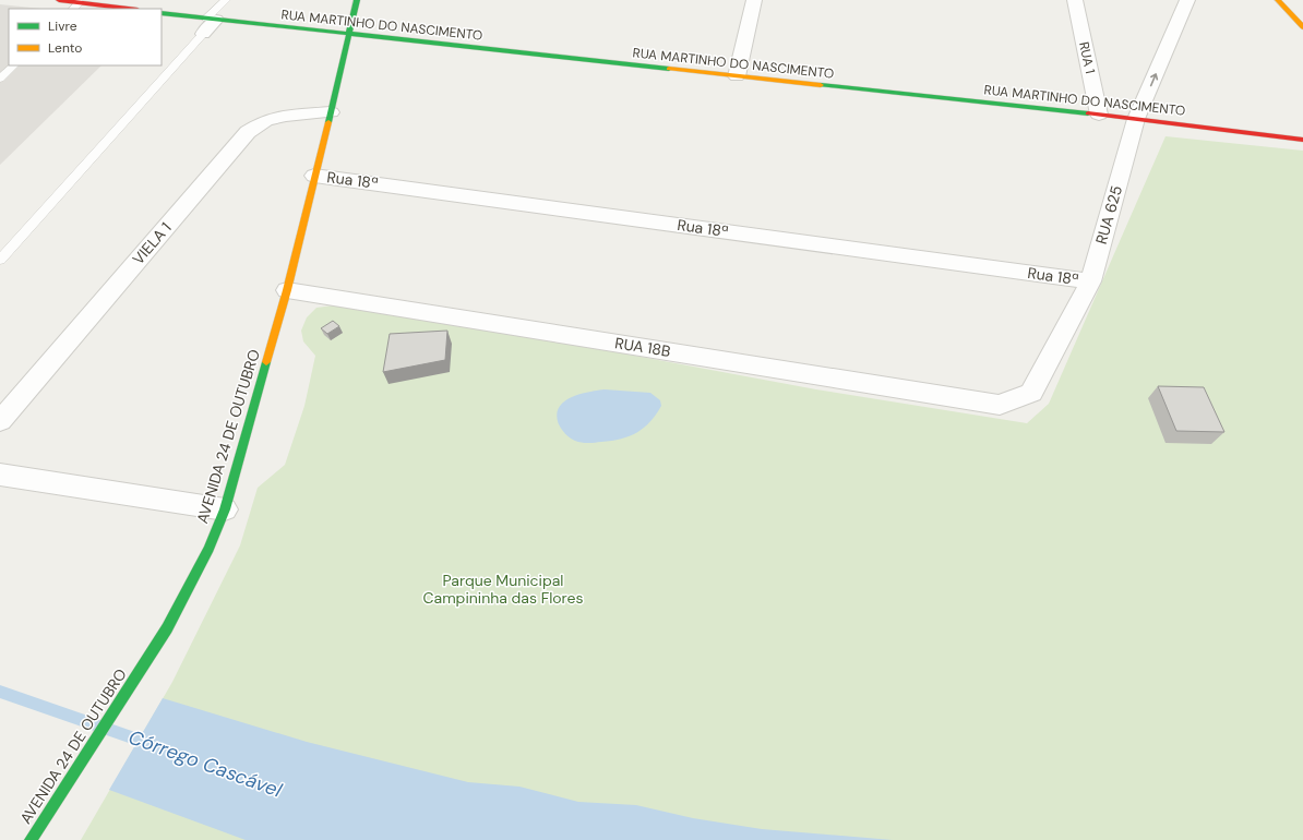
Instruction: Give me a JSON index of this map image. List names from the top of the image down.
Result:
{
  "streets": {
    "street": [
      "RUA MARTINHO DO NASCIMENTO",
      "RUA 1",
      "Rua 18ª",
      "RUA 625",
      "VIELA 1",
      "RUA 18B",
      "AVENIDA 24 DE OUTUBRO"
    ]
  },
  "crossings": [
    ["RUA MARTINHO DO NASCIMENTO", "RUA 1"],
    ["RUA MARTINHO DO NASCIMENTO", "RUA 625"],
    ["RUA MARTINHO DO NASCIMENTO", "AVENIDA 24 DE OUTUBRO"],
    ["Rua 18ª", "RUA 625"],
    ["Rua 18ª", "AVENIDA 24 DE OUTUBRO"],
    ["RUA 625", "RUA 18B"],
    ["VIELA 1", "AVENIDA 24 DE OUTUBRO"],
    ["RUA 18B", "AVENIDA 24 DE OUTUBRO"]
  ],
  "water": ["Córrego Cascável"],
  "parks": ["Parque Municipal Campininha das Flores"],
  "legend": ["Livre", "Lento"]
}
